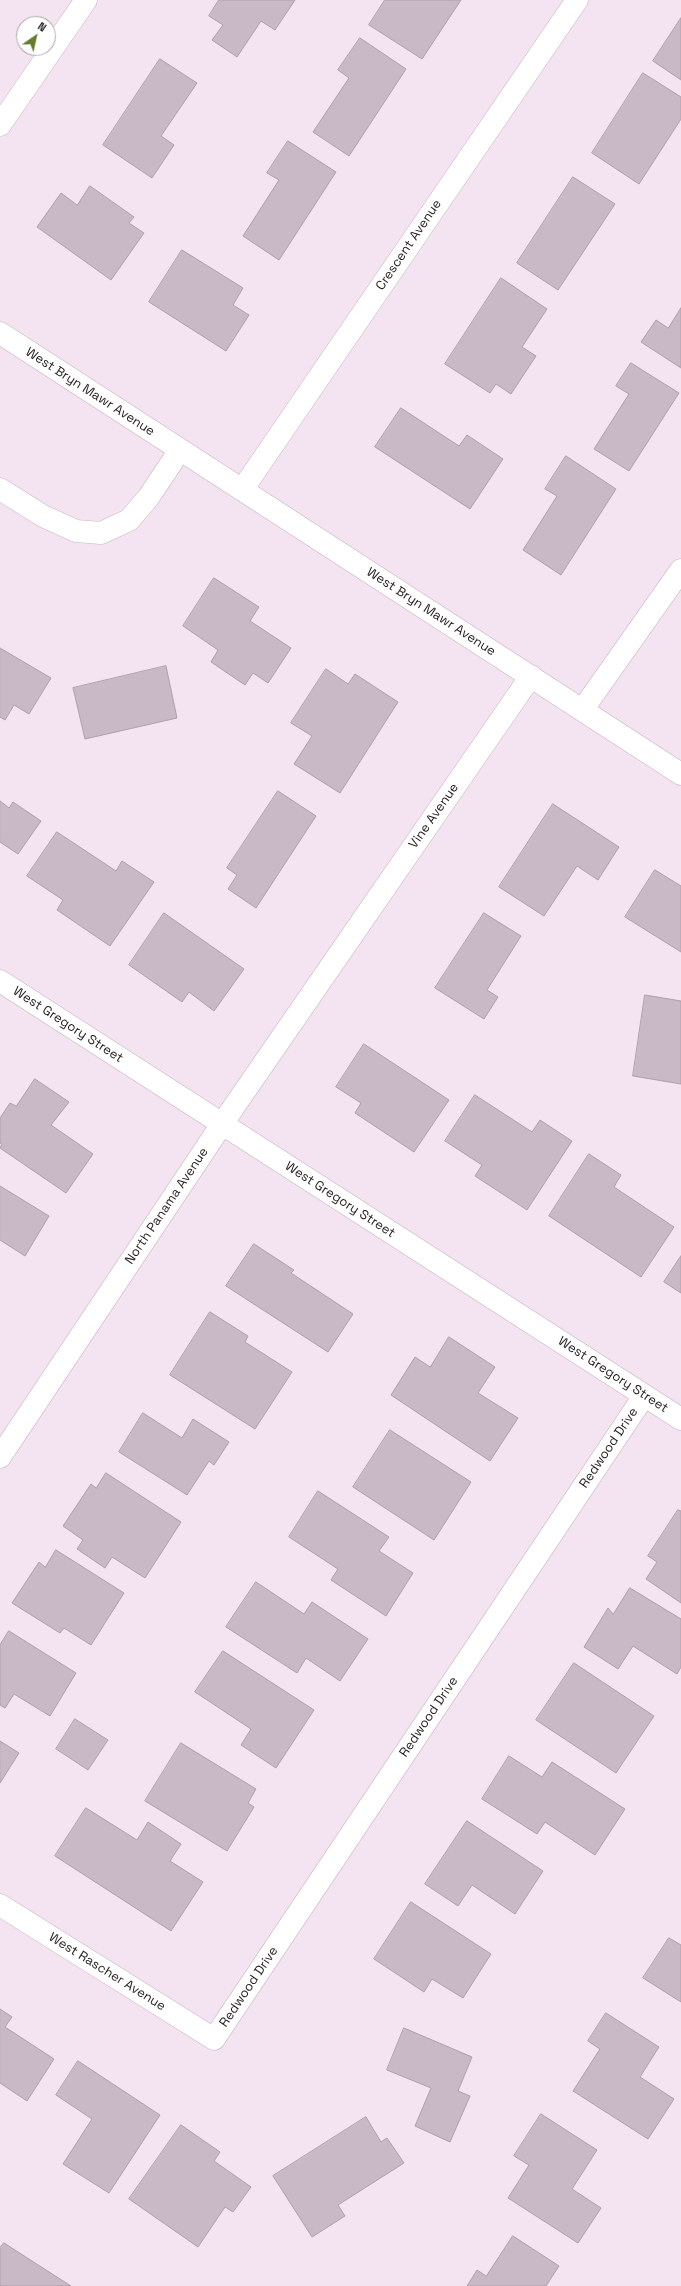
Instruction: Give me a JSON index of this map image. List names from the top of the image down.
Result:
{
  "streets": {
    "street": [
      "Crescent Avenue",
      "West Bryn Mawr Avenue",
      "Vine Avenue",
      "West Gregory Street",
      "North Panama Avenue",
      "Redwood Drive",
      "West Rascher Avenue"
    ]
  },
  "crossings": [
    ["Crescent Avenue", "West Bryn Mawr Avenue"],
    ["West Bryn Mawr Avenue", "Vine Avenue"],
    ["Vine Avenue", "North Panama Avenue"],
    ["West Gregory Street", "North Panama Avenue"],
    ["West Gregory Street", "Redwood Drive"],
    ["Redwood Drive", "West Rascher Avenue"]
  ],
  "north": "top right"
}
